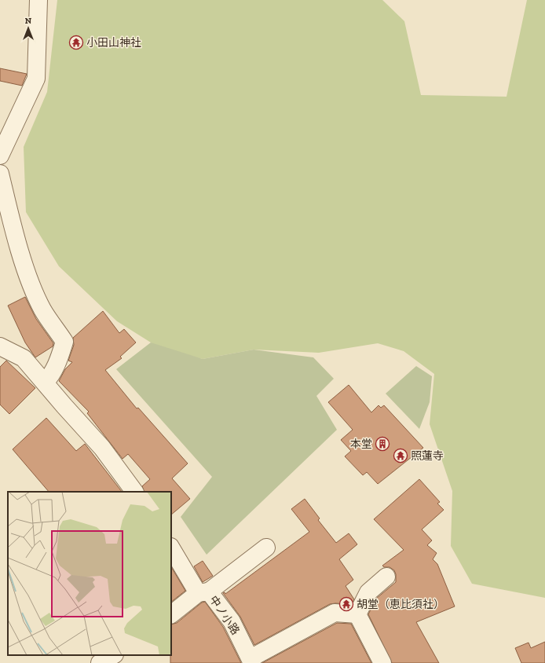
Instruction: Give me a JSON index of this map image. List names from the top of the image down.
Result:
{
  "streets": {
    "street": ["中ノ小路"]
  },
  "places": {
    "temple": ["小田山神社", "照蓮寺", "胡堂（恵比須社）"],
    "building": ["本堂"]
  },
  "north": "top"
}
